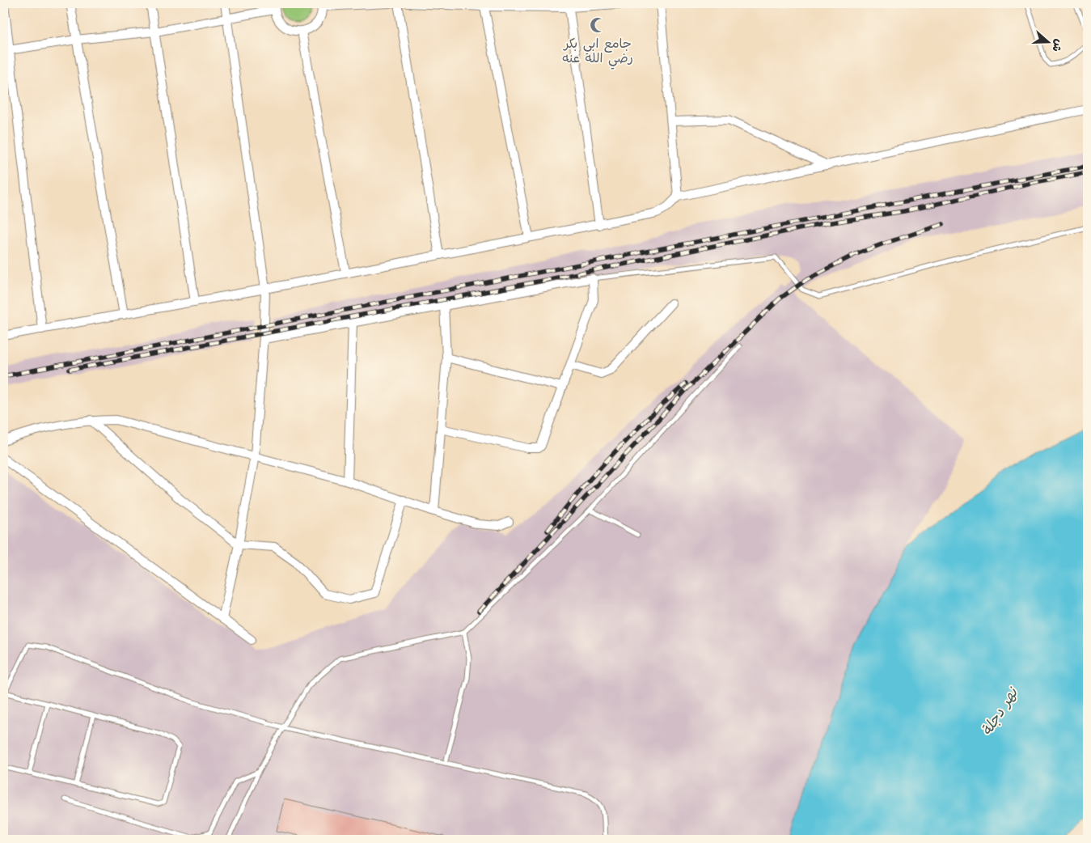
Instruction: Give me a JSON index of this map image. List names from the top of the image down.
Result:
{
  "water": ["نهر دجلة"],
  "places": {
    "mosque": ["جامع ابي بكر رضي الله عنه"]
  },
  "north": "right"
}
